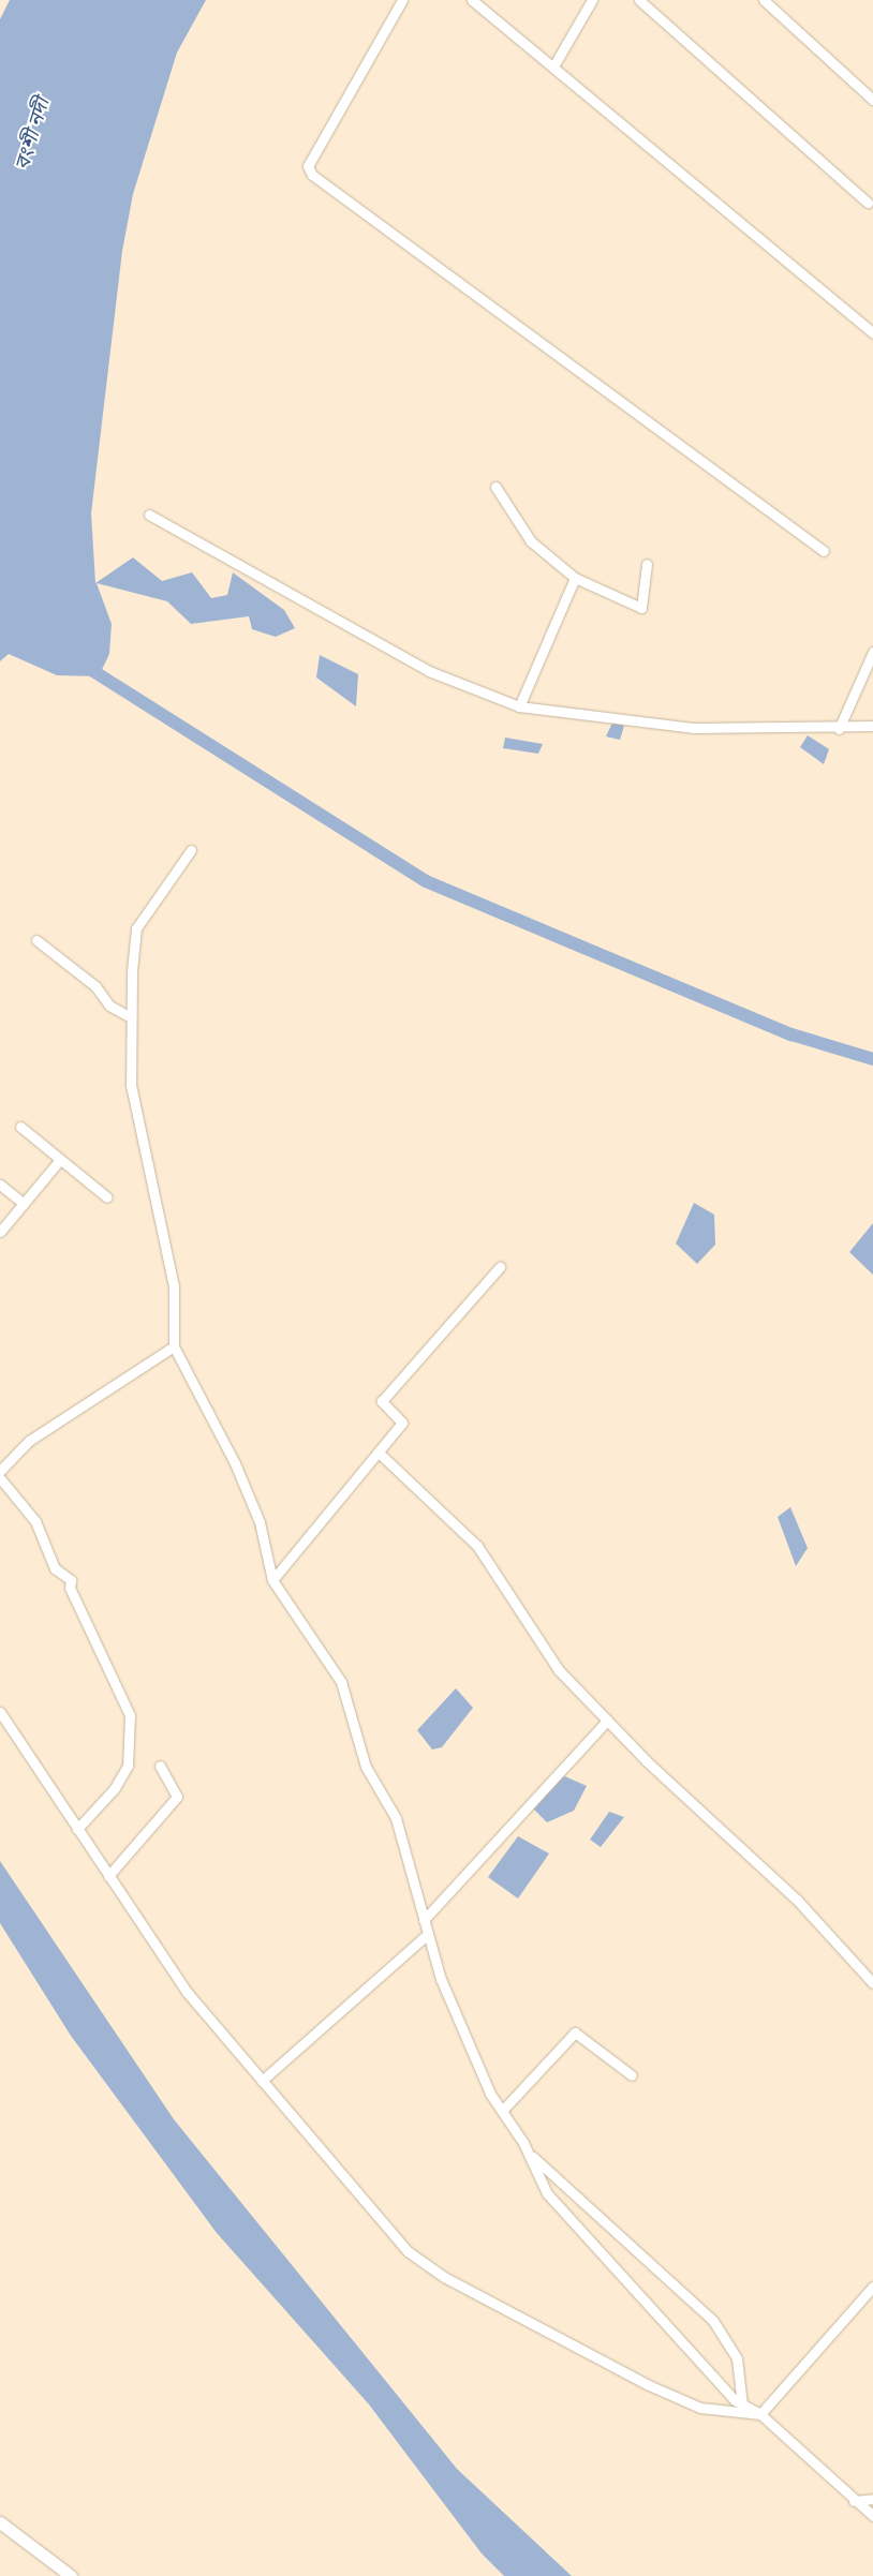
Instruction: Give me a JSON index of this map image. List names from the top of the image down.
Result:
{
  "water": ["বংশী নদী"]
}
